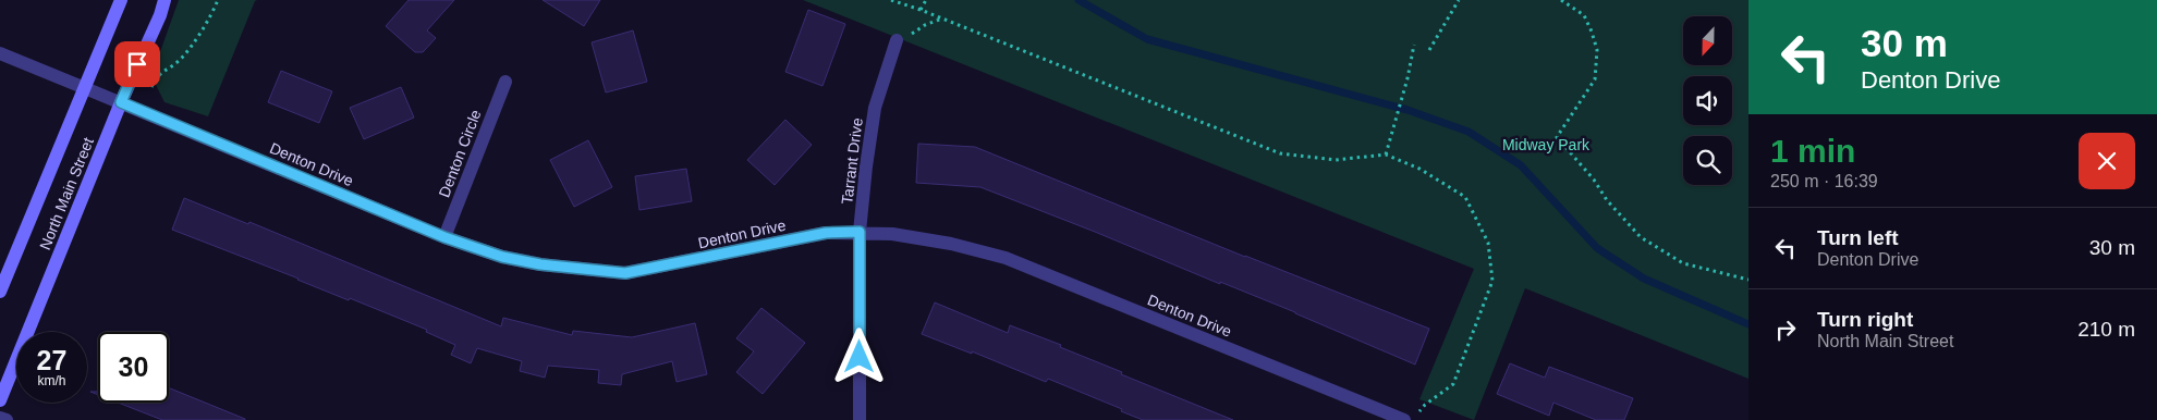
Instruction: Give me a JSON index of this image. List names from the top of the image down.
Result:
{
  "streets": {
    "main road": ["North Main Street"],
    "street": ["Denton Circle", "Tarrant Drive", "Denton Drive"]
  },
  "crossings": [
    ["Denton Circle", "Denton Drive"],
    ["Tarrant Drive", "Denton Drive"],
    ["Denton Drive", "North Main Street"]
  ],
  "parks": ["Midway Park"],
  "north": "bottom",
  "page": {
    "turn": ["30 m", "Denton Drive"],
    "heading": ["1 min", "250 m · 16:39"],
    "list": [
      {
        "name": "Turn left",
        "note": "Denton Drive",
        "value": "30 m"
      },
      {
        "name": "Turn right",
        "note": "North Main Street",
        "value": "210 m"
      }
    ],
    "speed": "27 km/h",
    "limit": "30"
  }
}
